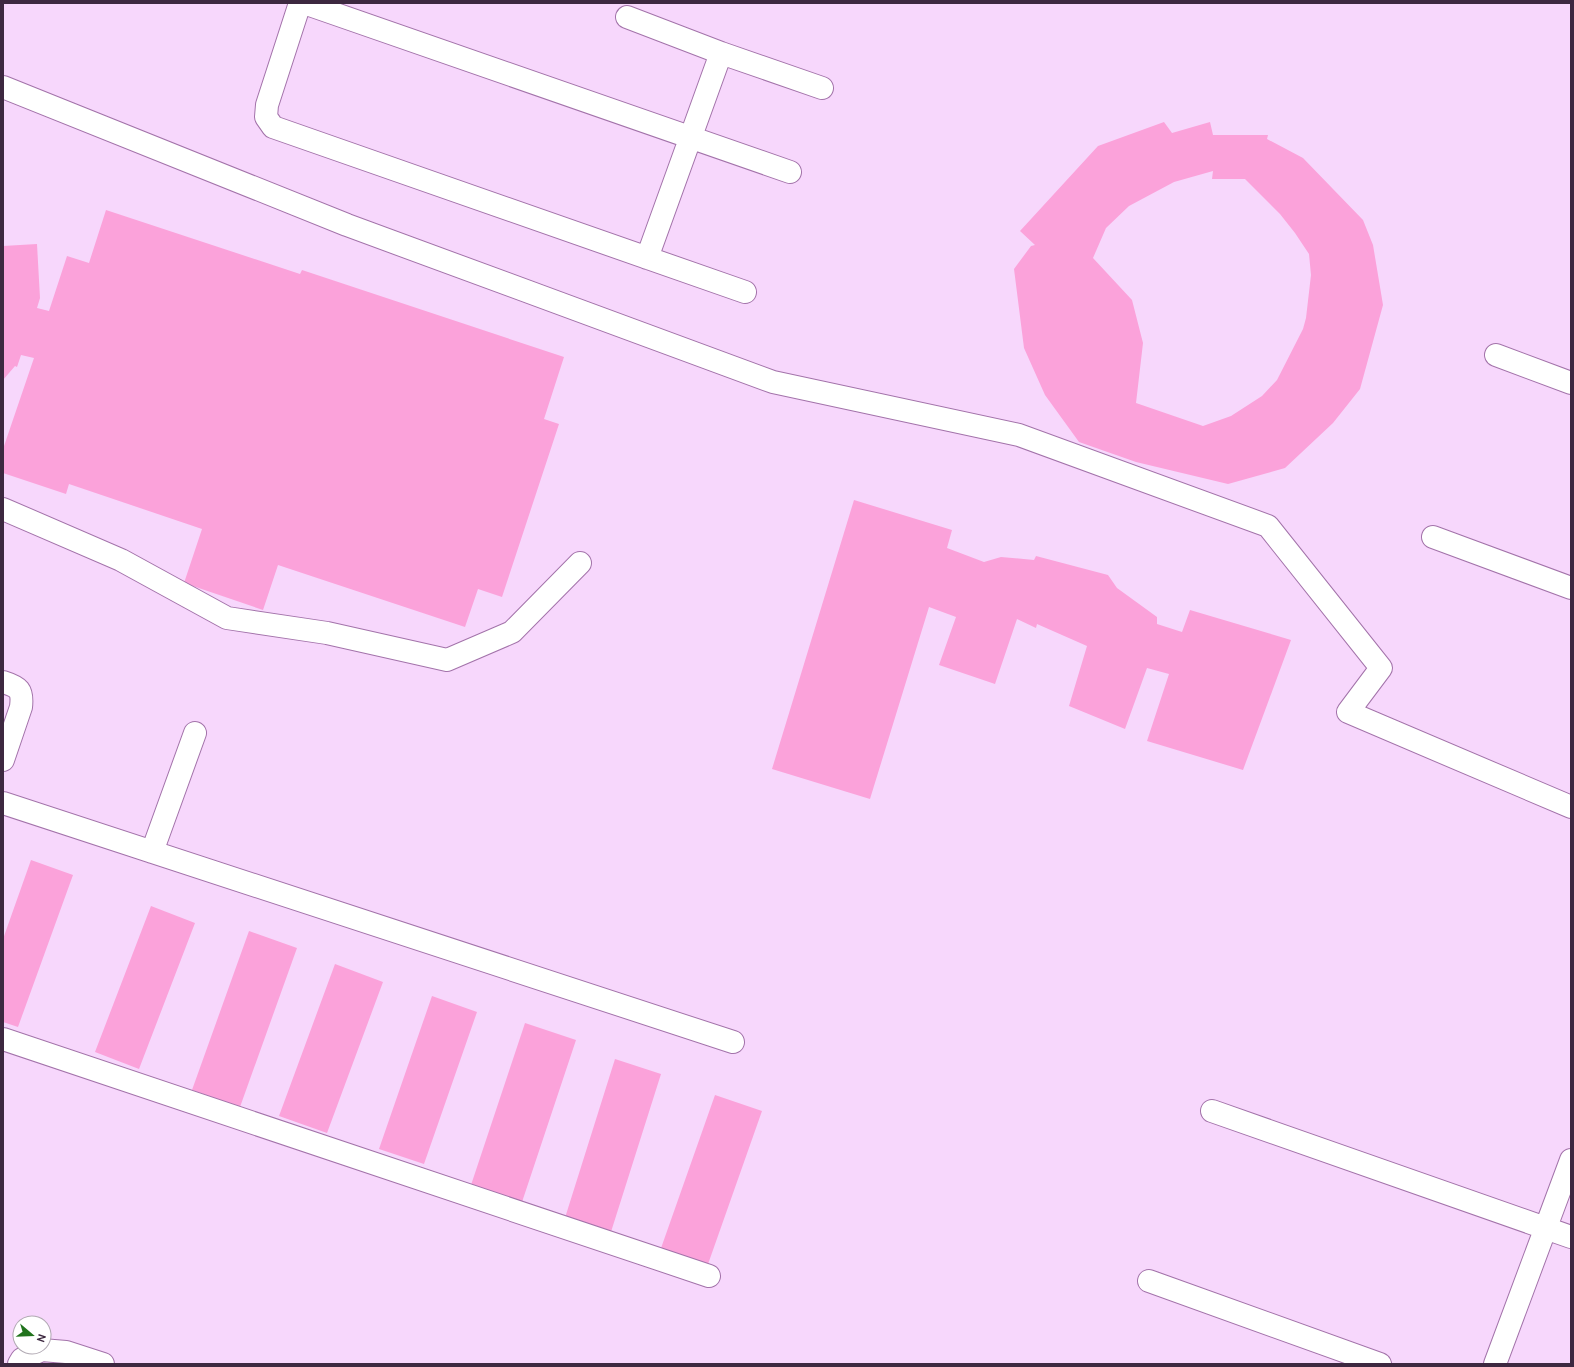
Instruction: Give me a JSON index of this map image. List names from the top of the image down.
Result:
{
  "north": "right"
}
